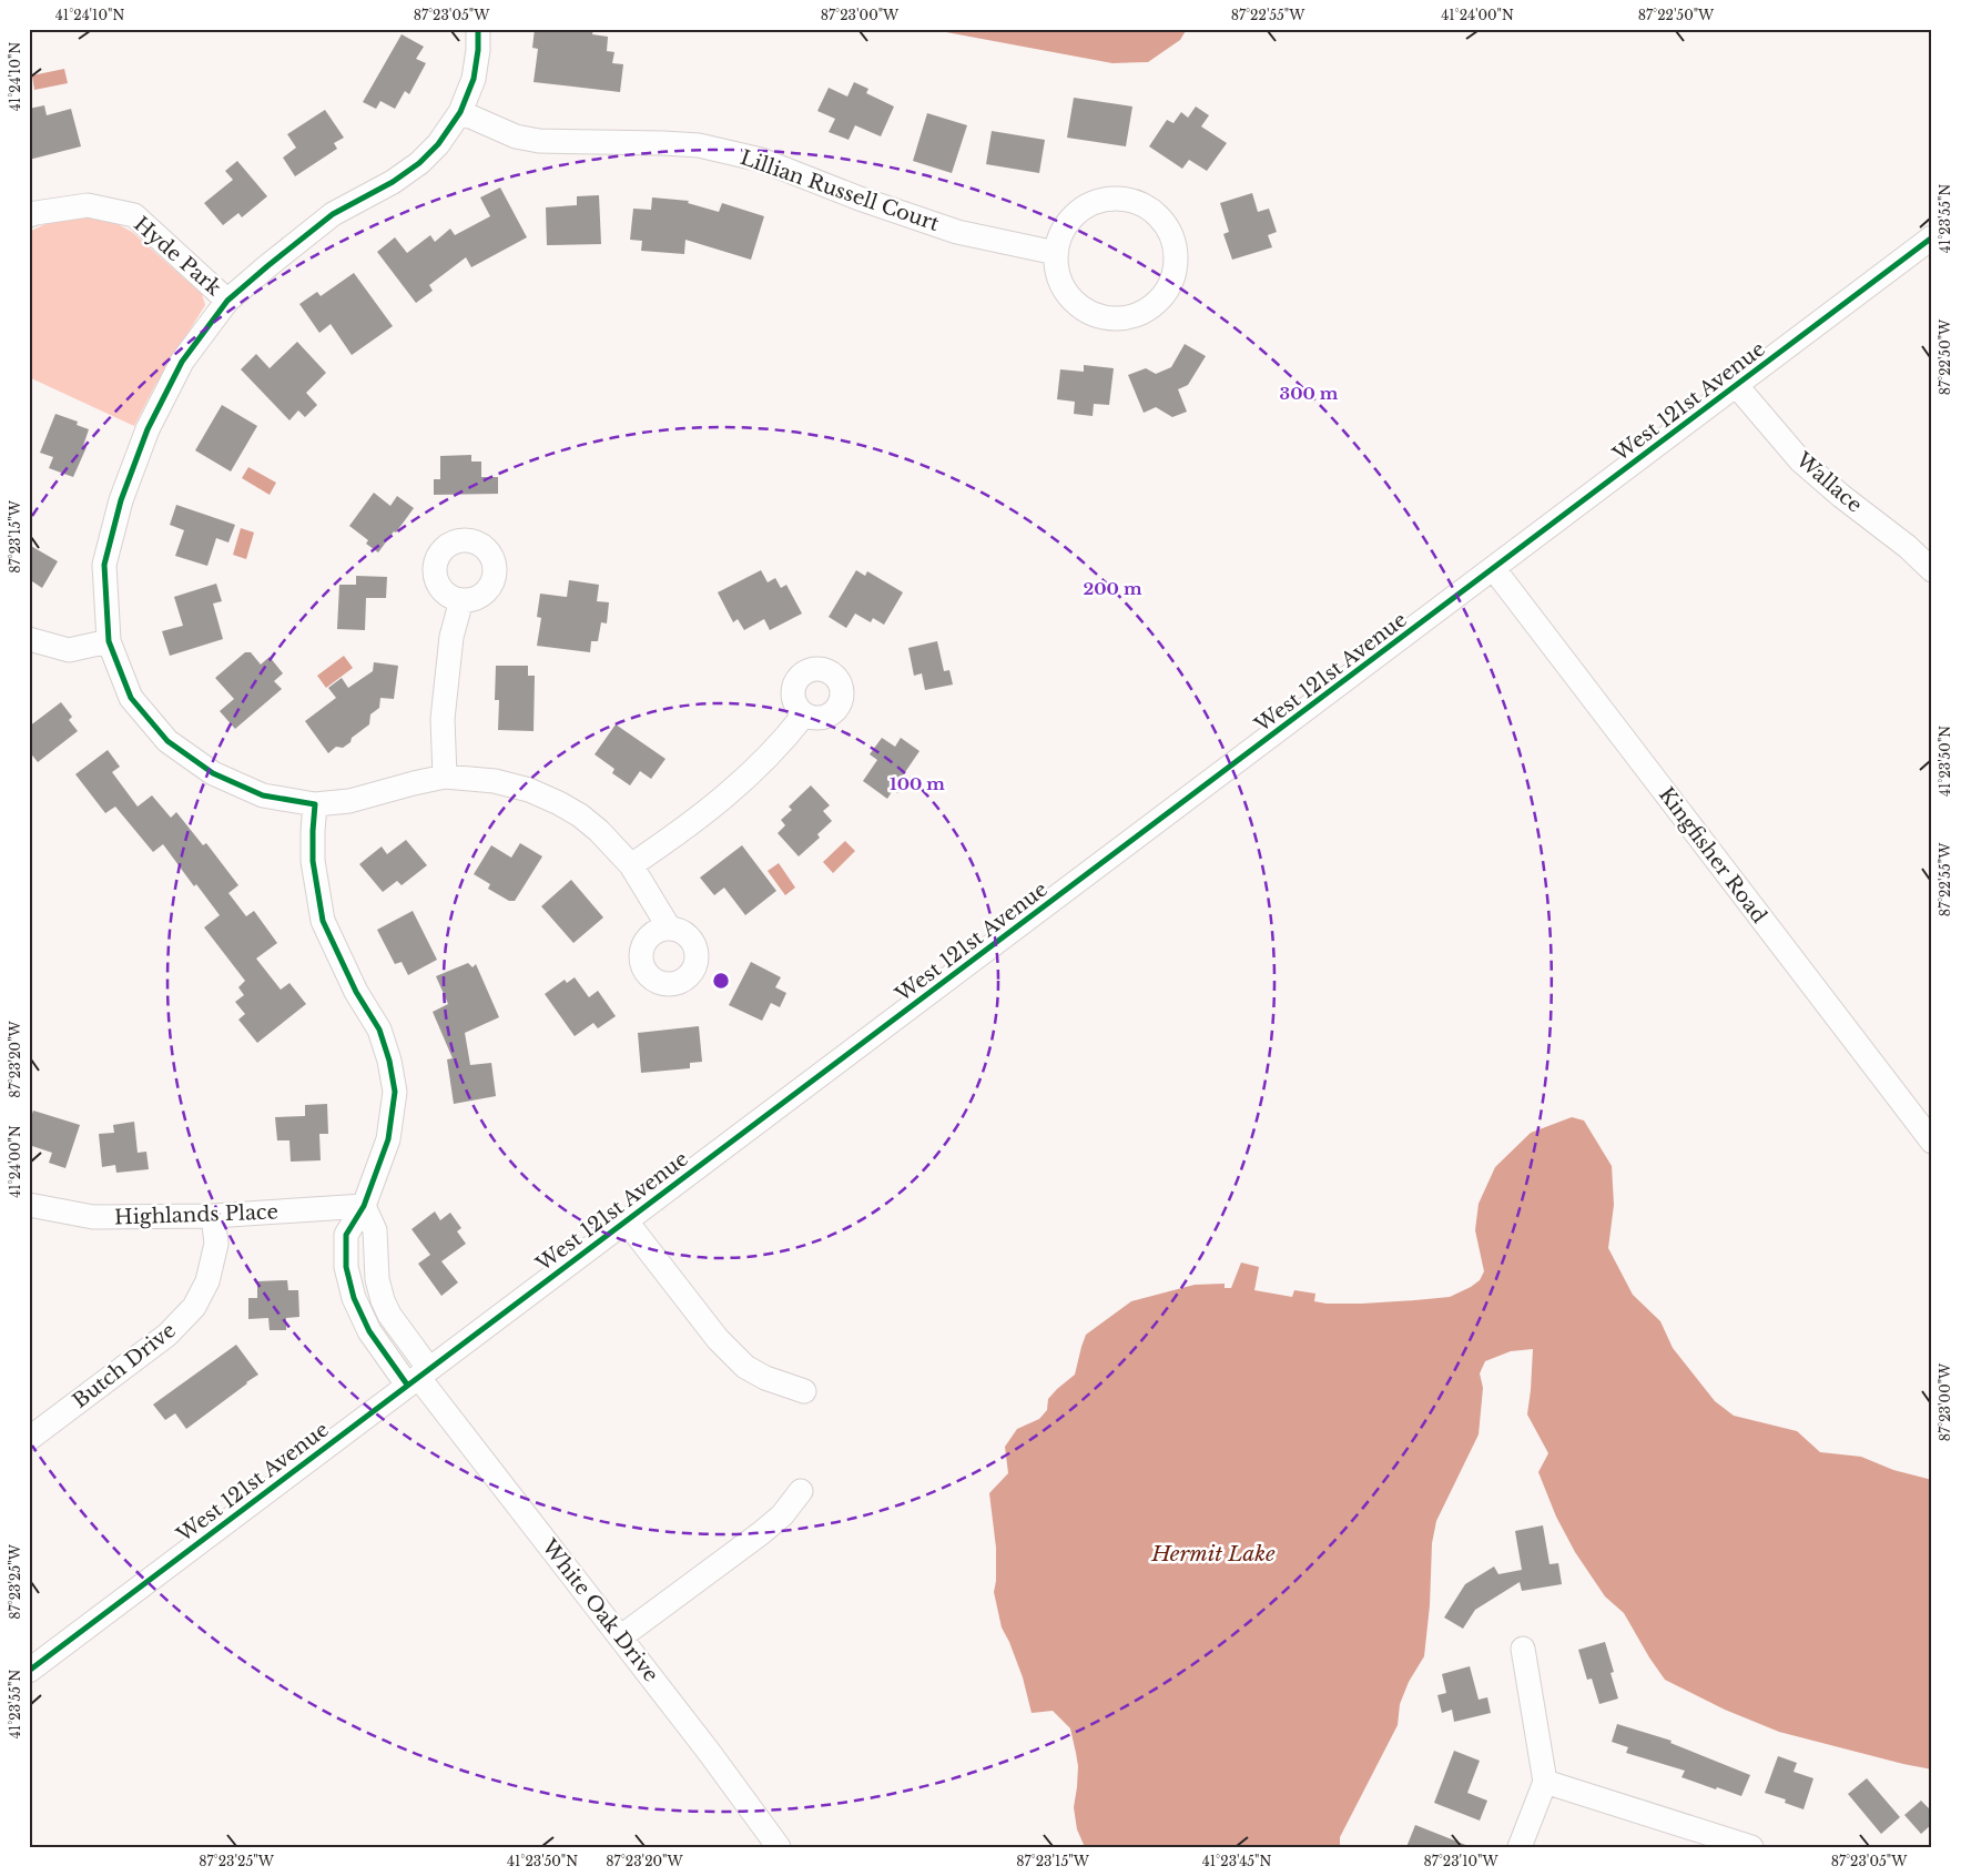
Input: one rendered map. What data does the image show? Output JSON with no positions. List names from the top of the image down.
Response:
{
  "streets": {
    "street": [
      "Lillian Russell Court",
      "Hyde Park",
      "West 121st Avenue",
      "Wallace",
      "Kingfisher Road",
      "Highlands Place",
      "Butch Drive",
      "White Oak Drive"
    ]
  },
  "crossings": [
    ["West 121st Avenue", "Wallace"],
    ["West 121st Avenue", "Kingfisher Road"],
    ["West 121st Avenue", "White Oak Drive"],
    ["Highlands Place", "Butch Drive"],
    ["Highlands Place", "White Oak Drive"]
  ],
  "water": ["Hermit Lake"],
  "coordinates": [
    "41°24'10\"N",
    "87°23'05\"W",
    "87°23'00\"W",
    "87°22'55\"W",
    "41°24'00\"N",
    "87°22'50\"W",
    "41°23'55\"N",
    "87°23'15\"W",
    "41°23'50\"N",
    "87°23'20\"W",
    "87°23'25\"W",
    "41°23'45\"N",
    "87°23'10\"W"
  ],
  "rings": ["300 m", "200 m", "100 m"]
}
